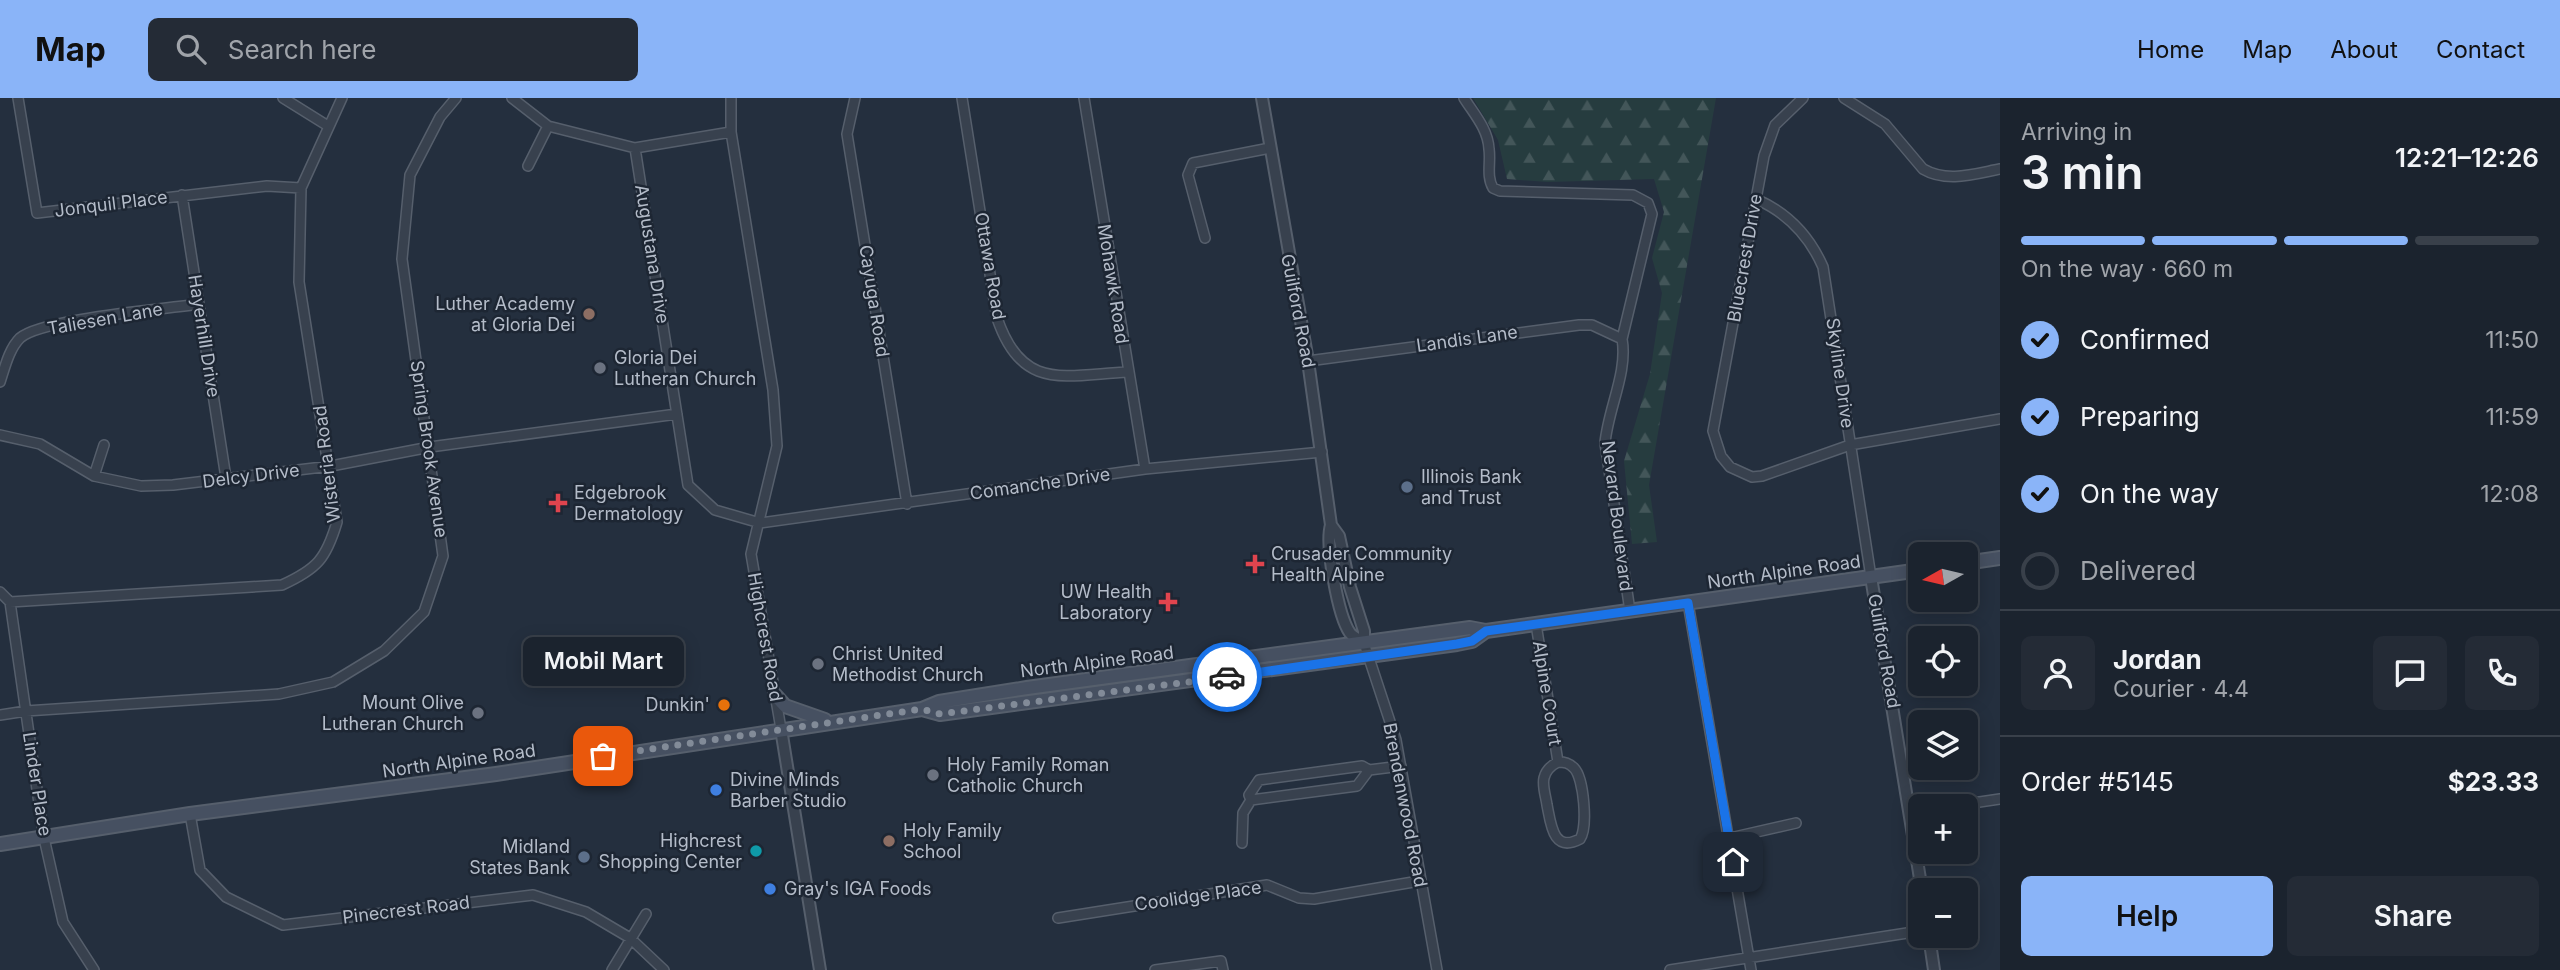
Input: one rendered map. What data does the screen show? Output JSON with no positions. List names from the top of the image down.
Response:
{
  "streets": {
    "main road": ["North Alpine Road"],
    "street": [
      "Jonquil Place",
      "Augustana Drive",
      "Bluecrest Drive",
      "Ottawa Road",
      "Mohawk Road",
      "Cayuga Road",
      "Guilford Road",
      "Taliesen Lane",
      "Hayerhill Drive",
      "Landis Lane",
      "Skyline Drive",
      "Spring Brook Avenue",
      "Wisteria Road",
      "Delcy Drive",
      "Comanche Drive",
      "Nevard Boulevard",
      "Highcrest Road",
      "Alpine Court",
      "Linder Place",
      "Brendenwood Road",
      "Coolidge Place",
      "Pinecrest Road"
    ]
  },
  "crossings": [
    ["Jonquil Place", "Hayerhill Drive"],
    ["Jonquil Place", "Wisteria Road"],
    ["Augustana Drive", "Delcy Drive"],
    ["Augustana Drive", "Comanche Drive"],
    ["Augustana Drive", "Highcrest Road"],
    ["Bluecrest Drive", "Skyline Drive"],
    ["Ottawa Road", "Mohawk Road"],
    ["Mohawk Road", "Comanche Drive"],
    ["Cayuga Road", "Comanche Drive"],
    ["Guilford Road", "Landis Lane"],
    ["Guilford Road", "Skyline Drive"],
    ["Guilford Road", "Comanche Drive"],
    ["Guilford Road", "North Alpine Road"],
    ["Guilford Road", "Brendenwood Road"],
    ["Taliesen Lane", "Hayerhill Drive"],
    ["Hayerhill Drive", "Delcy Drive"],
    ["Landis Lane", "Nevard Boulevard"],
    ["Skyline Drive", "North Alpine Road"],
    ["Spring Brook Avenue", "Delcy Drive"],
    ["Spring Brook Avenue", "Linder Place"],
    ["Wisteria Road", "Delcy Drive"],
    ["Wisteria Road", "Linder Place"],
    ["Comanche Drive", "Highcrest Road"],
    ["Nevard Boulevard", "North Alpine Road"],
    ["North Alpine Road", "Highcrest Road"],
    ["North Alpine Road", "Alpine Court"],
    ["North Alpine Road", "Linder Place"],
    ["North Alpine Road", "Brendenwood Road"],
    ["North Alpine Road", "Pinecrest Road"],
    ["Brendenwood Road", "Coolidge Place"]
  ],
  "places": {
    "other": [
      "Luther Academy at Gloria Dei",
      "Gloria Dei Lutheran Church",
      "Illinois Bank and Trust",
      "Christ United Methodist Church",
      "Dunkin'",
      "Mount Olive Lutheran Church",
      "Mobil Mart",
      "Holy Family Roman Catholic Church",
      "Divine Minds Barber Studio",
      "Holy Family School",
      "Highcrest Shopping Center",
      "Midland States Bank",
      "Gray's IGA Foods"
    ],
    "health": ["Edgebrook Dermatology", "Crusader Community Health Alpine", "UW Health Laboratory"]
  },
  "north": "left",
  "page": {
    "header": "Map",
    "search": "Search here",
    "nav": [
      "Home",
      "Map",
      "About",
      "Contact"
    ],
    "heading": ["3 min", "Arriving in", "12:21–12:26"],
    "panel": [
      "Jordan",
      "Courier · 4.4",
      "Order #5145",
      "$23.33"
    ],
    "bar": "On the way · 660 m",
    "list": [
      ["Confirmed", "11:50"],
      ["Preparing", "11:59"],
      ["On the way", "12:08"],
      "Delivered"
    ],
    "map_buttons": ["+", "−"],
    "bubble": "Mobil Mart",
    "buttons": ["Help", "Share"]
  }
}
